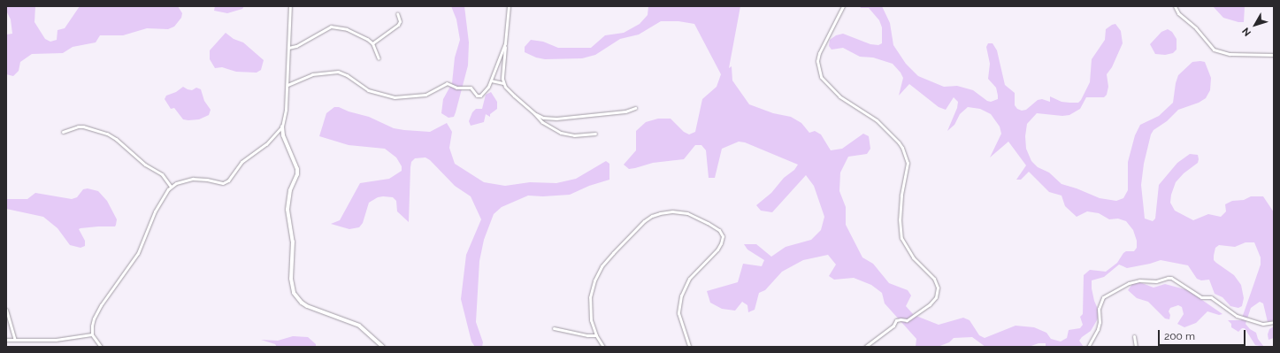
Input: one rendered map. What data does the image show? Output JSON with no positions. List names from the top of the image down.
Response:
{
  "scale_bar": "200 m",
  "north": "bottom left"
}
